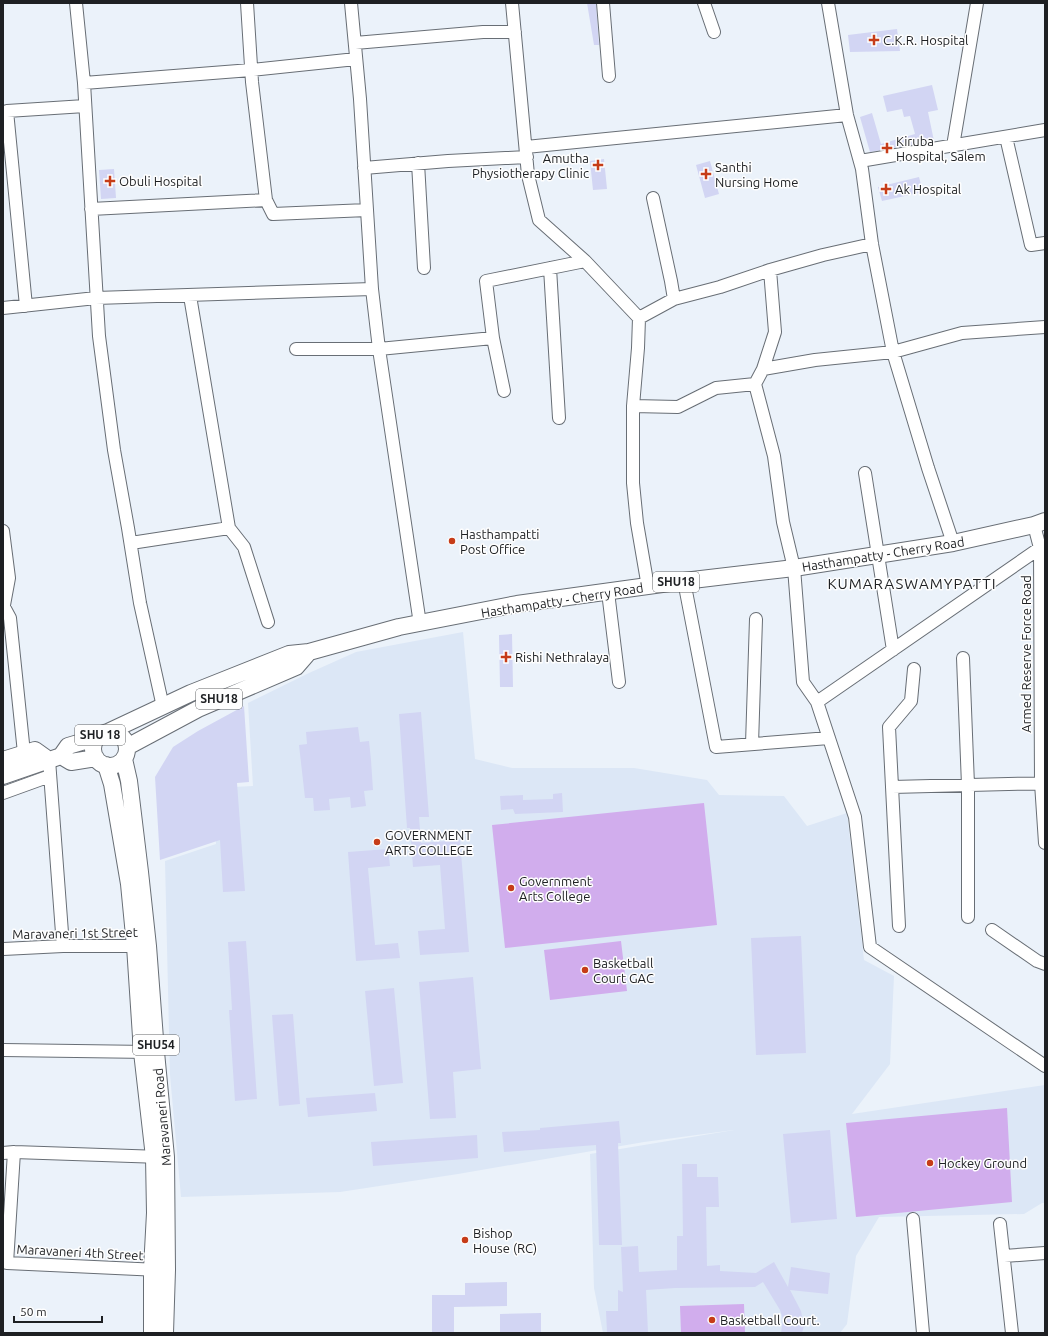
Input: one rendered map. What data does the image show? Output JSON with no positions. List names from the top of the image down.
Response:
{
  "streets": {
    "main road": [
      "Hasthampatty - Cherry Road",
      "SHU18",
      "SHU 18",
      "SHU54",
      "Maravaneri Road"
    ],
    "street": ["Armed Reserve Force Road", "Maravaneri 1st Street", "Maravaneri 4th Street"]
  },
  "crossings": [
    ["Hasthampatty - Cherry Road", "SHU18"],
    ["Hasthampatty - Cherry Road", "Armed Reserve Force Road"],
    ["Hasthampatty - Cherry Road", "SHU 18"],
    ["Hasthampatty - Cherry Road", "Maravaneri Road"],
    ["SHU18", "SHU 18"],
    ["SHU18", "Maravaneri Road"],
    ["SHU 18", "Maravaneri Road"],
    ["Maravaneri 1st Street", "Maravaneri Road"],
    ["Maravaneri Road", "Maravaneri 4th Street"]
  ],
  "districts": ["KUMARASWAMYPATTI"],
  "places": {
    "health": [
      "C.K.R. Hospital",
      "Kiruba Hospital, Salem",
      "Amutha Physiotherapy Clinic",
      "Santhi Nursing Home",
      "Obuli Hospital",
      "Ak Hospital",
      "Rishi Nethralaya"
    ],
    "other": [
      "Hasthampatti Post Office",
      "GOVERNMENT ARTS COLLEGE",
      "Government Arts College",
      "Basketball Court GAC",
      "Hockey Ground",
      "Bishop House (RC)",
      "Basketball Court."
    ]
  },
  "scale_bar": "50 m"
}
